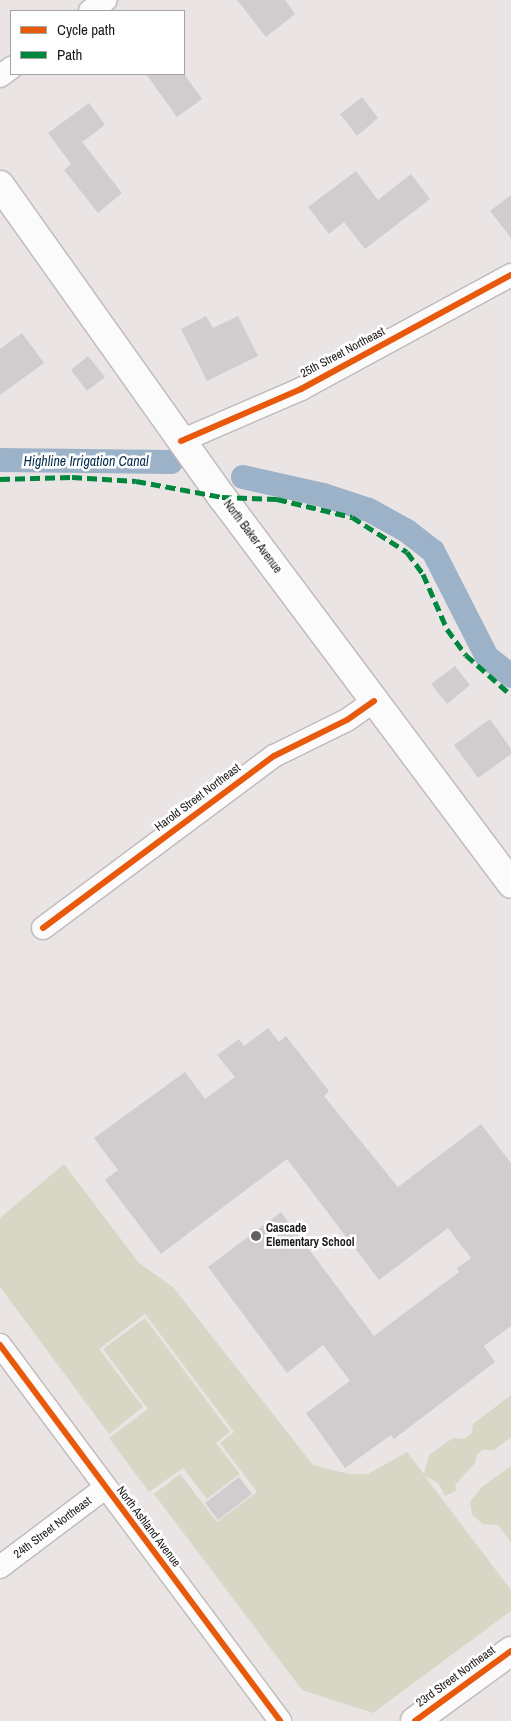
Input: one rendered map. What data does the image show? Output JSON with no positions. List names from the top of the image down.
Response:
{
  "streets": {
    "main road": ["North Baker Avenue", "23rd Street Northeast"],
    "street": [
      "25th Street Northeast",
      "Harold Street Northeast",
      "North Ashland Avenue",
      "24th Street Northeast"
    ]
  },
  "crossings": [
    ["25th Street Northeast", "North Baker Avenue"],
    ["North Baker Avenue", "Harold Street Northeast"],
    ["North Ashland Avenue", "24th Street Northeast"]
  ],
  "water": ["Highline Irrigation Canal"],
  "places": ["Cascade Elementary School"],
  "legend": ["Cycle path", "Path"]
}
